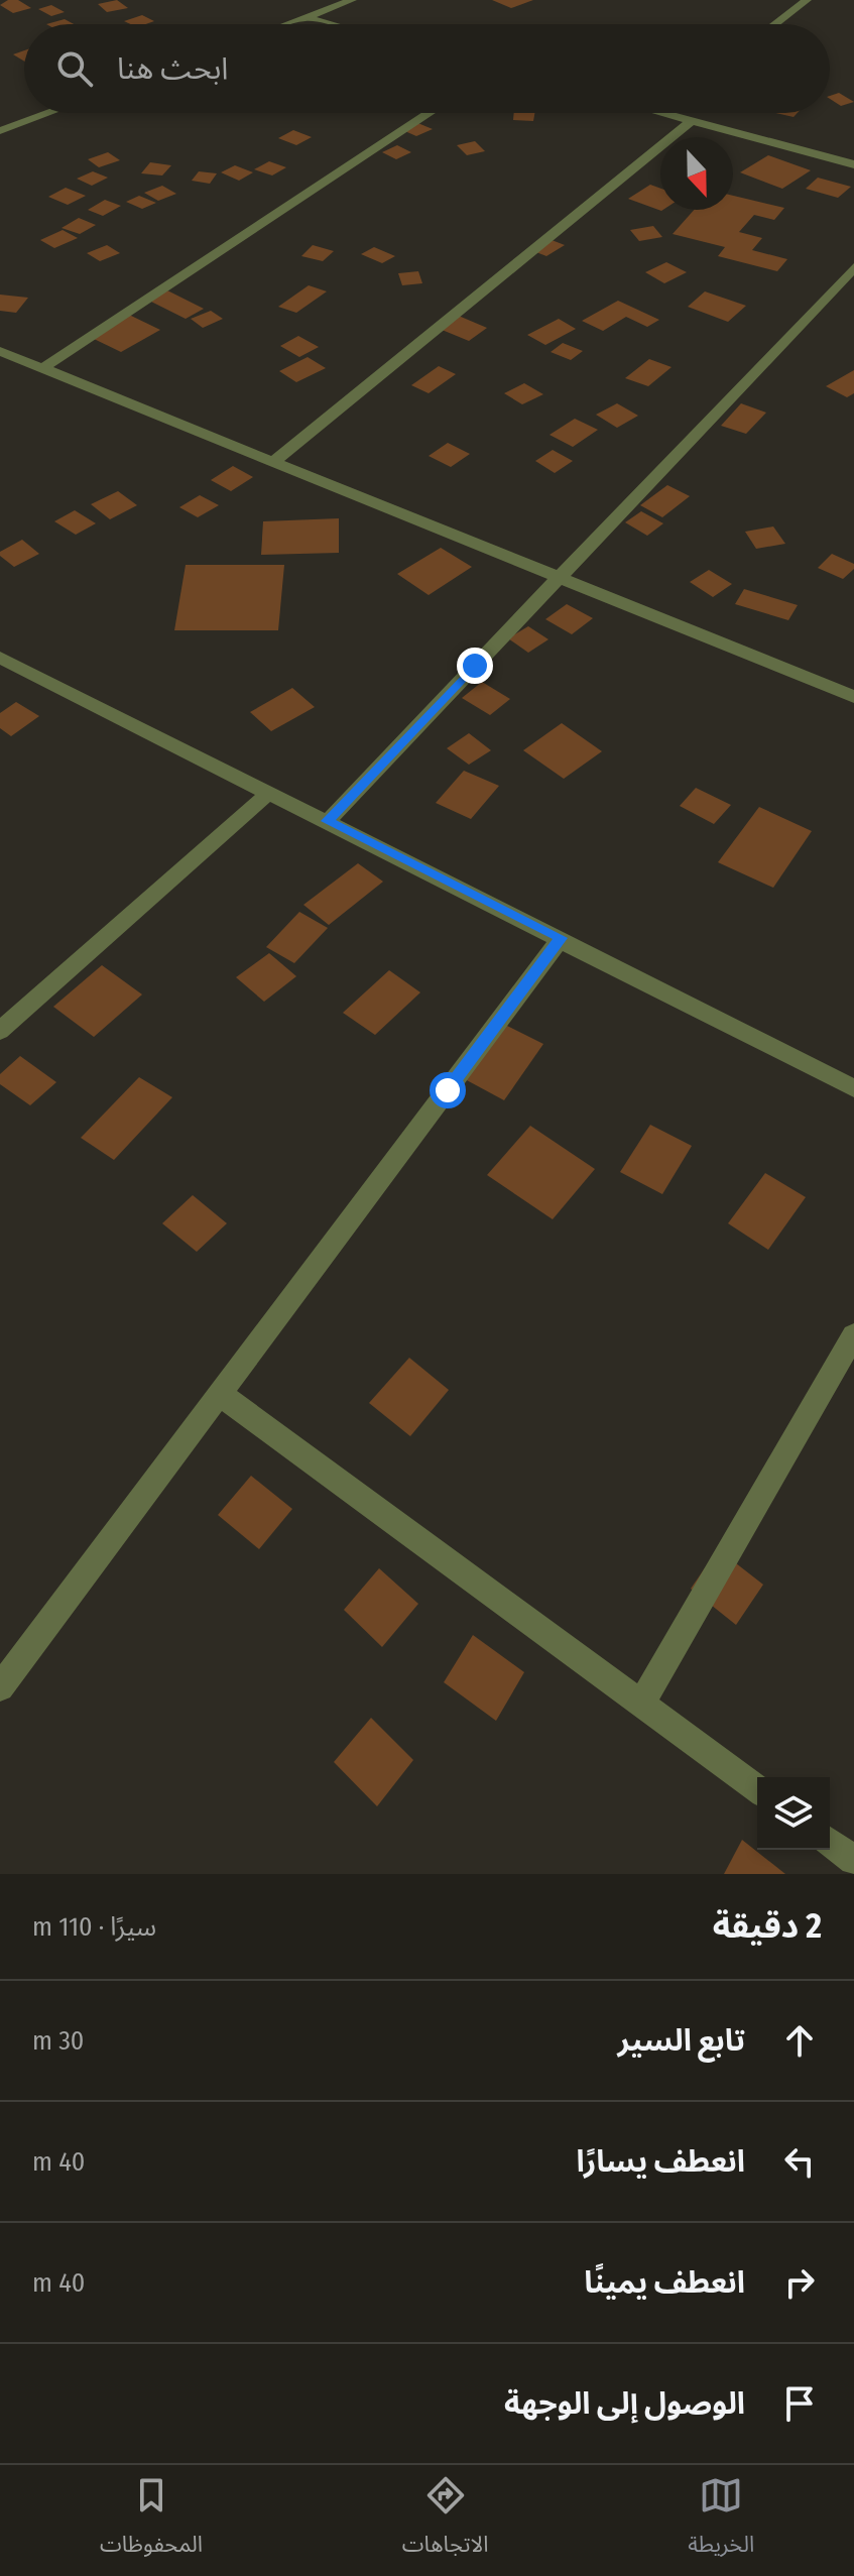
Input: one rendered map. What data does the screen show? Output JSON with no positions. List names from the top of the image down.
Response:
{
  "north": "bottom",
  "page": {
    "search": "ابحث هنا",
    "heading": ["2 دقيقة", "سيرًا · 110 m"],
    "list": [
      ["تابع السير", "30 m"],
      ["انعطف يسارًا", "40 m"],
      ["انعطف يمينًا", "40 m"],
      "الوصول إلى الوجهة"
    ],
    "nav": ["الخريطة", "الاتجاهات", "المحفوظات"]
  }
}
